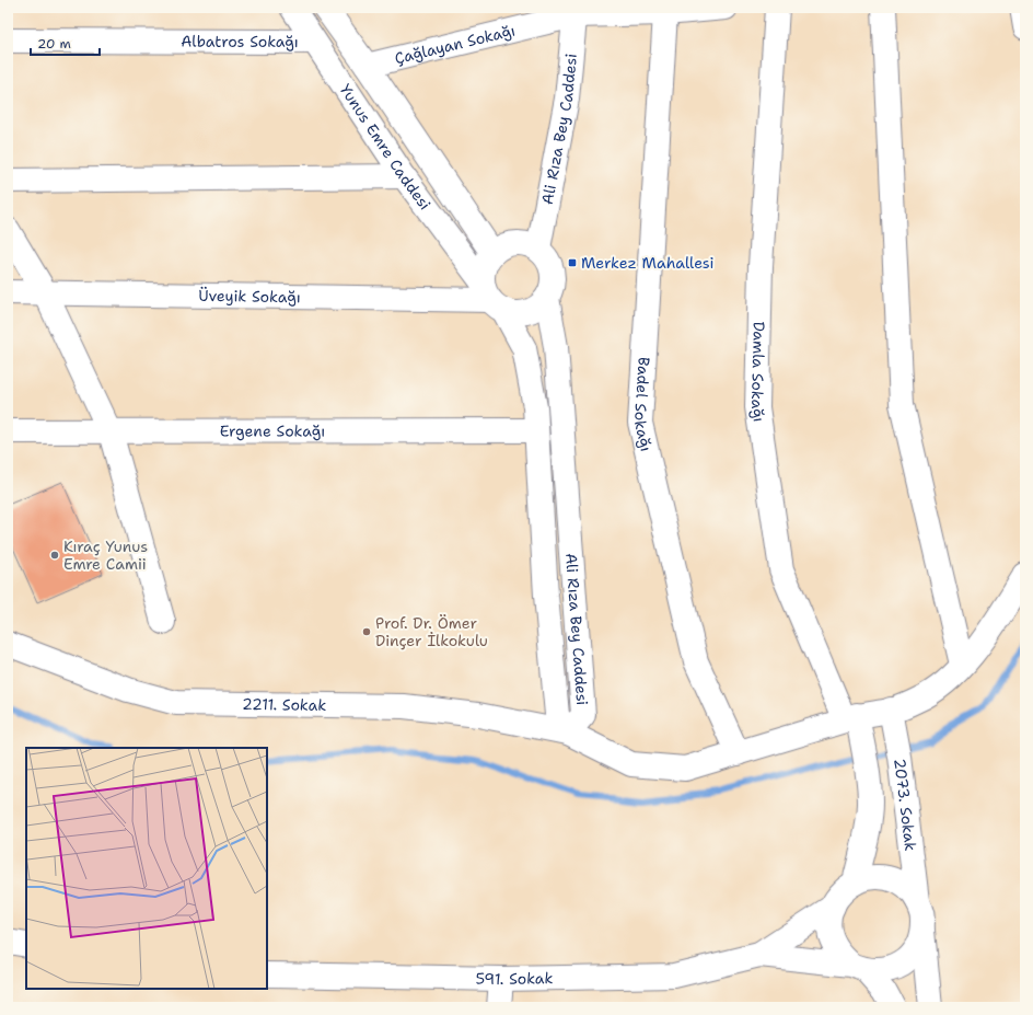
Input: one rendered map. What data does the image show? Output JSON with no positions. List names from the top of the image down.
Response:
{
  "streets": {
    "street": [
      "Albatros Sokağı",
      "Çağlayan Sokağı",
      "Ali Rıza Bey Caddesi",
      "Yunus Emre Caddesi",
      "Üveyik Sokağı",
      "Damla Sokağı",
      "Badel Sokağı",
      "Ergene Sokağı",
      "2211. Sokak",
      "2073. Sokak",
      "591. Sokak"
    ]
  },
  "crossings": [
    ["Albatros Sokağı", "Yunus Emre Caddesi"],
    ["Çağlayan Sokağı", "Ali Rıza Bey Caddesi"],
    ["Çağlayan Sokağı", "Yunus Emre Caddesi"],
    ["Çağlayan Sokağı", "Badel Sokağı"],
    ["Ali Rıza Bey Caddesi", "Yunus Emre Caddesi"],
    ["Ali Rıza Bey Caddesi", "Üveyik Sokağı"],
    ["Ali Rıza Bey Caddesi", "Ergene Sokağı"],
    ["Ali Rıza Bey Caddesi", "2211. Sokak"],
    ["Yunus Emre Caddesi", "Üveyik Sokağı"],
    ["Damla Sokağı", "2211. Sokak"],
    ["Badel Sokağı", "2211. Sokak"],
    ["2211. Sokak", "2073. Sokak"]
  ],
  "places": {
    "transit": ["Merkez Mahallesi"],
    "other": ["Kıraç Yunus Emre Camii", "Prof. Dr. Ömer Dinçer İlkokulu"]
  },
  "scale_bar": "20 m"
}
